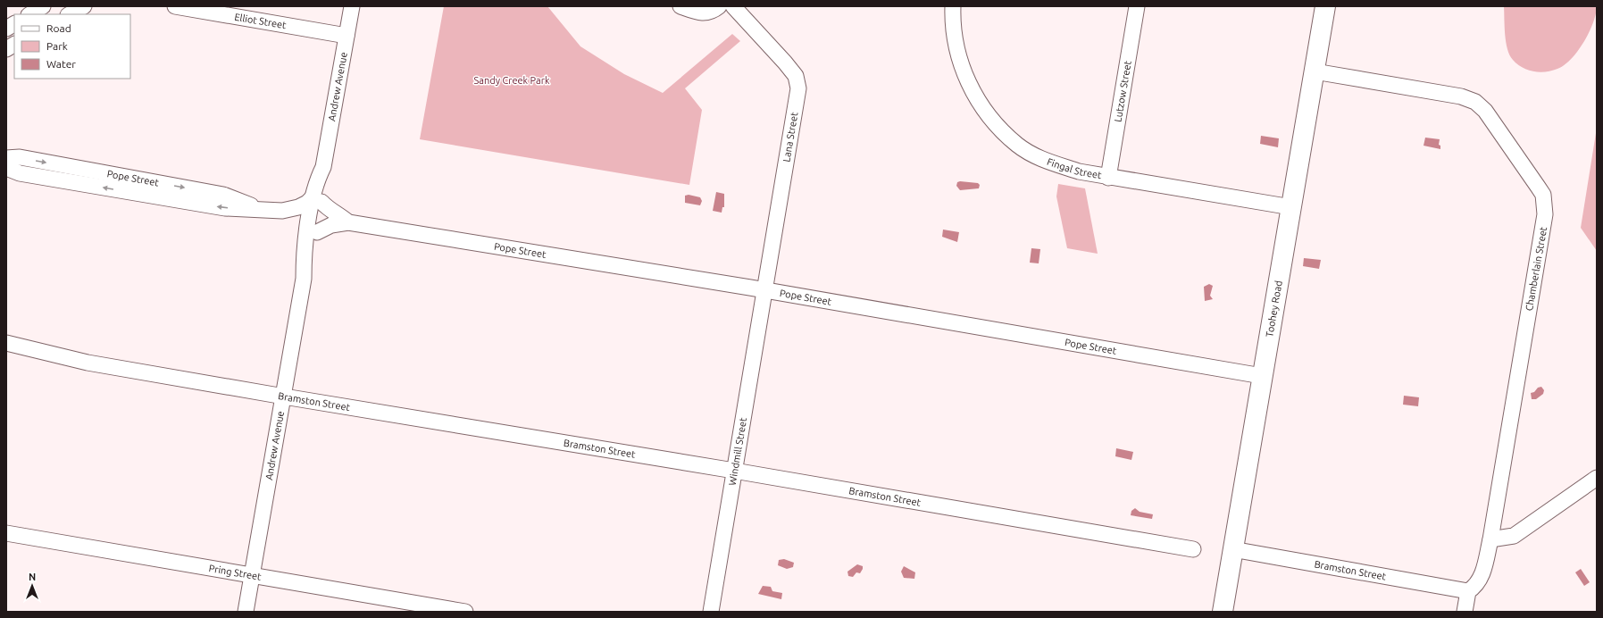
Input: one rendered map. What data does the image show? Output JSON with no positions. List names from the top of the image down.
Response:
{
  "streets": {
    "main road": ["Toohey Road"],
    "street": [
      "Elliot Street",
      "Andrew Avenue",
      "Lutzow Street",
      "Lana Street",
      "Fingal Street",
      "Pope Street",
      "Chamberlain Street",
      "Bramston Street",
      "Windmill Street",
      "Pring Street"
    ]
  },
  "crossings": [
    ["Elliot Street", "Andrew Avenue"],
    ["Andrew Avenue", "Pope Street"],
    ["Andrew Avenue", "Bramston Street"],
    ["Andrew Avenue", "Pring Street"],
    ["Lutzow Street", "Fingal Street"],
    ["Lana Street", "Pope Street"],
    ["Lana Street", "Windmill Street"],
    ["Fingal Street", "Toohey Road"],
    ["Pope Street", "Toohey Road"],
    ["Pope Street", "Windmill Street"],
    ["Chamberlain Street", "Toohey Road"],
    ["Chamberlain Street", "Bramston Street"],
    ["Toohey Road", "Bramston Street"],
    ["Bramston Street", "Windmill Street"]
  ],
  "parks": ["Sandy Creek Park"],
  "legend": ["Road", "Park", "Water"],
  "north": "top"
}
